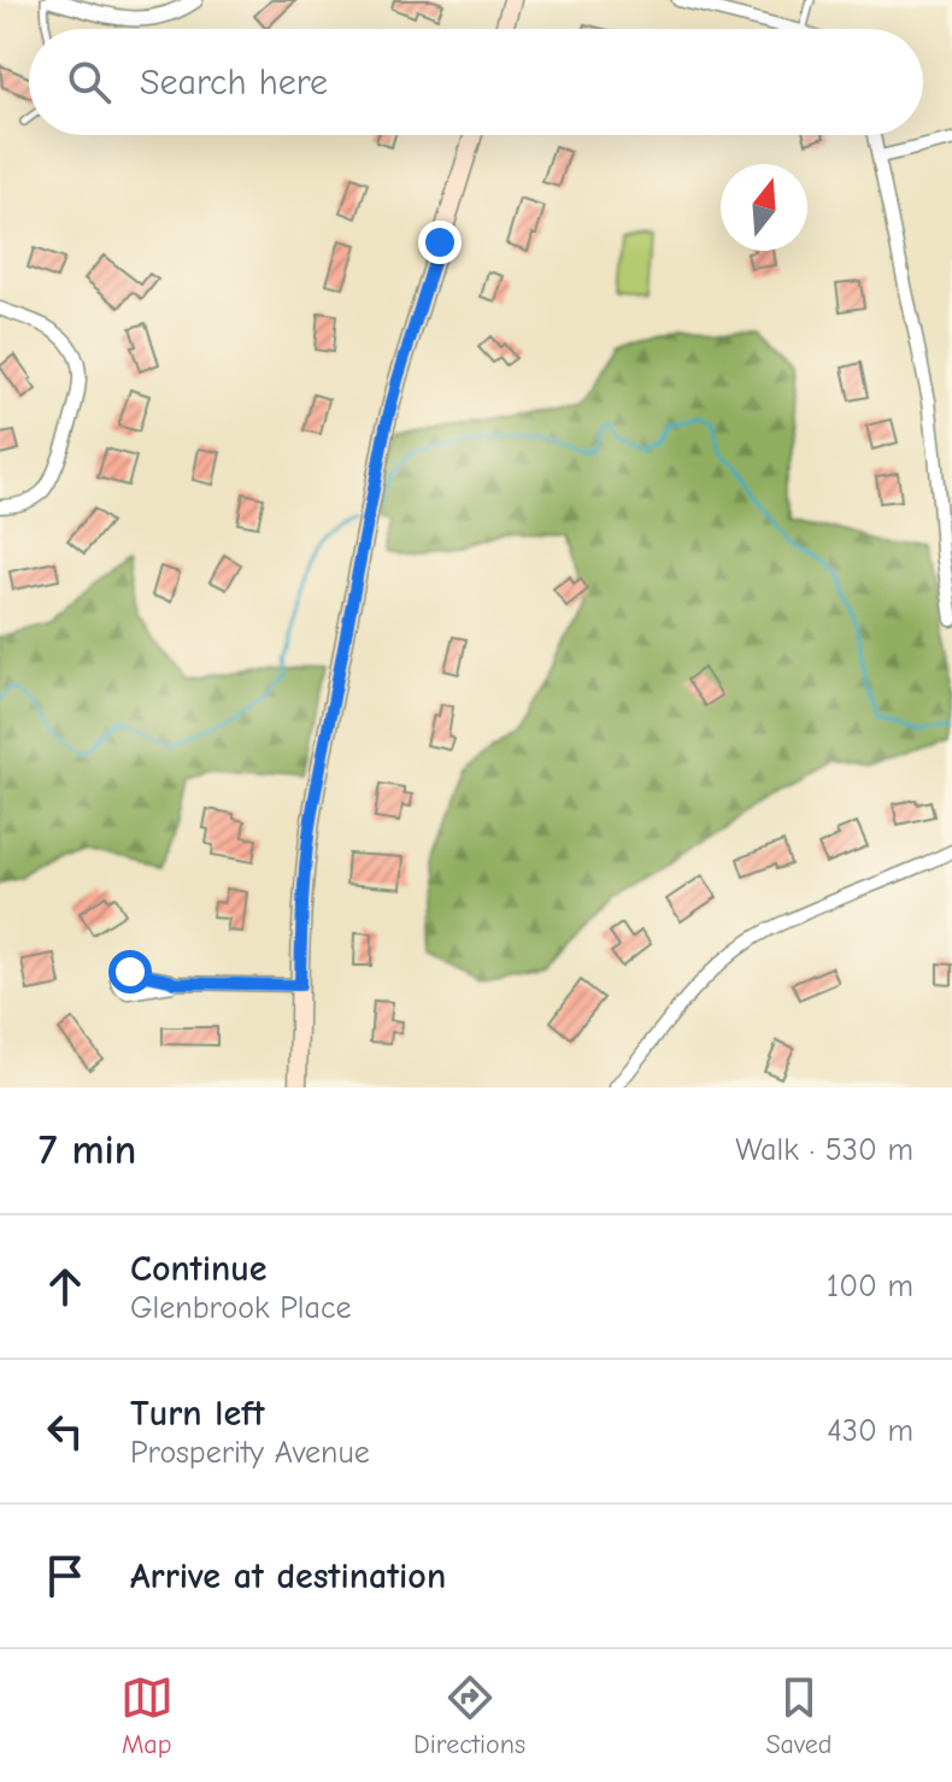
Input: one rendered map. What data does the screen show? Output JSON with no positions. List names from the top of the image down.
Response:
{
  "north": "top",
  "page": {
    "search": "Search here",
    "heading": ["7 min", "Walk · 530 m"],
    "list": [
      ["Continue", "Glenbrook Place", "100 m"],
      ["Turn left", "Prosperity Avenue", "430 m"],
      "Arrive at destination"
    ],
    "nav": ["Map", "Directions", "Saved"]
  }
}
